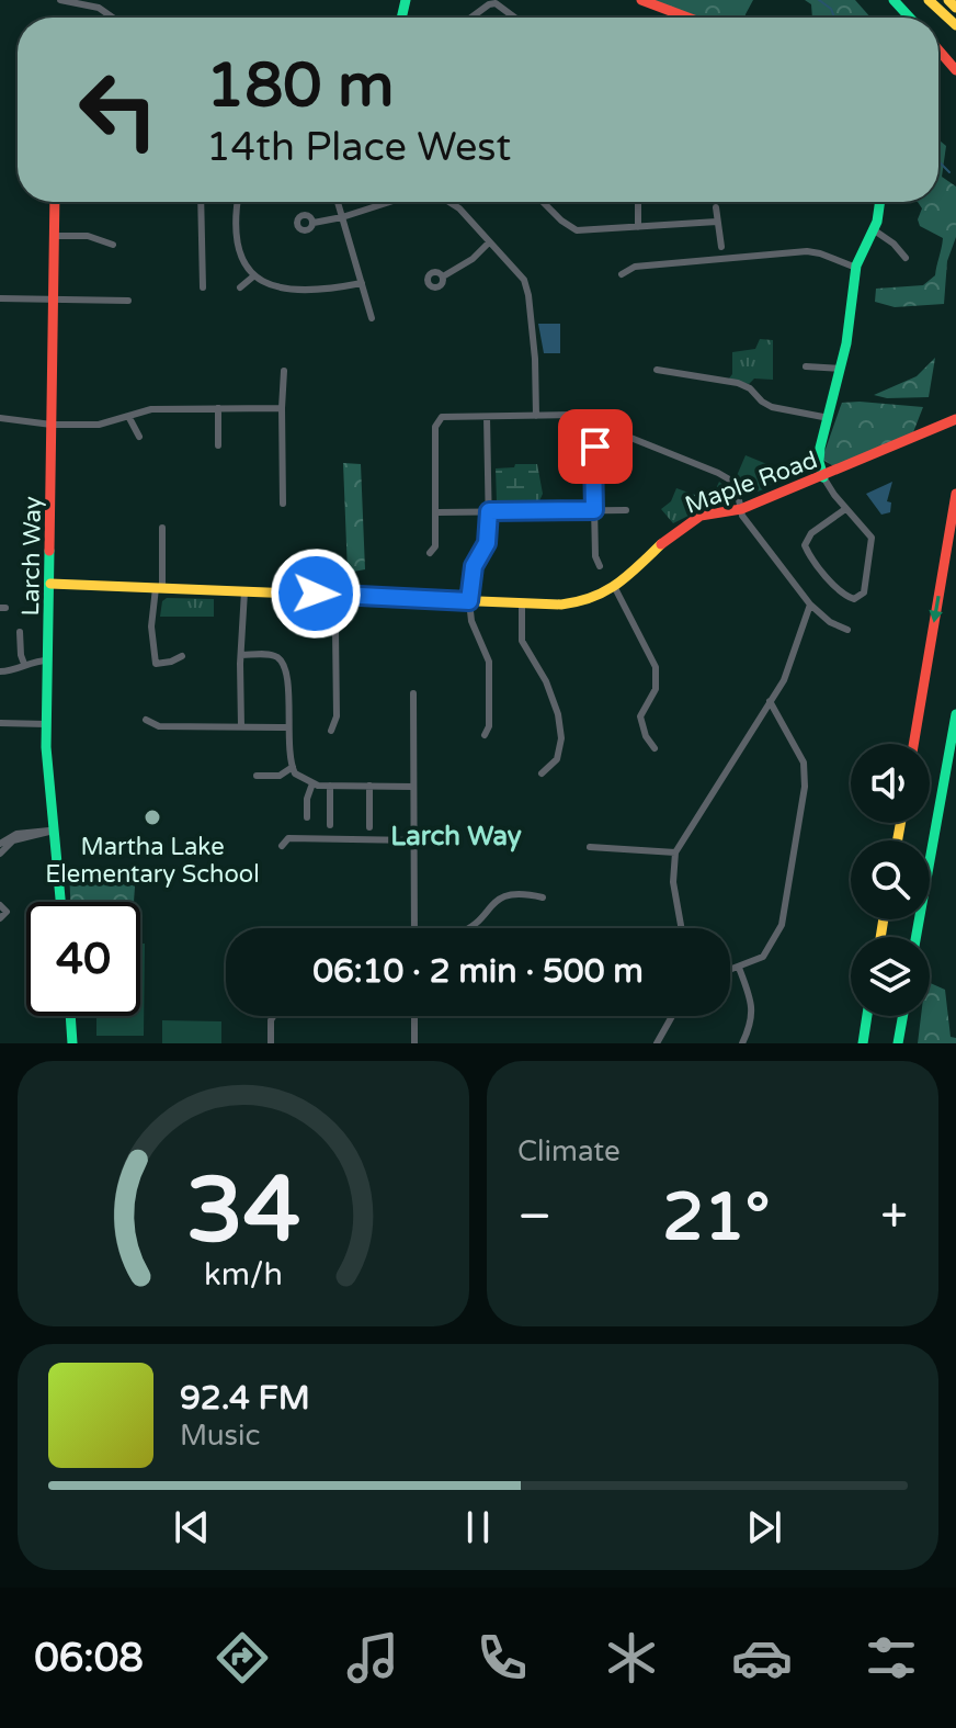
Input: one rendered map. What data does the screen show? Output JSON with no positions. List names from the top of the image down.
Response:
{
  "streets": {
    "main road": ["Maple Road", "Larch Way"]
  },
  "crossings": [
    ["Maple Road", "Larch Way"]
  ],
  "districts": ["Larch Way"],
  "places": ["Martha Lake Elementary School"],
  "page": {
    "turn": ["180 m", "14th Place West"],
    "limit": "40",
    "trip": "06:10 · 2 min · 500 m",
    "tile": "Climate",
    "heat": ["−", "21°", "+"],
    "song": ["92.4 FM", "Music"],
    "tabs": "06:08",
    "gauge": ["34", "km/h"]
  }
}
